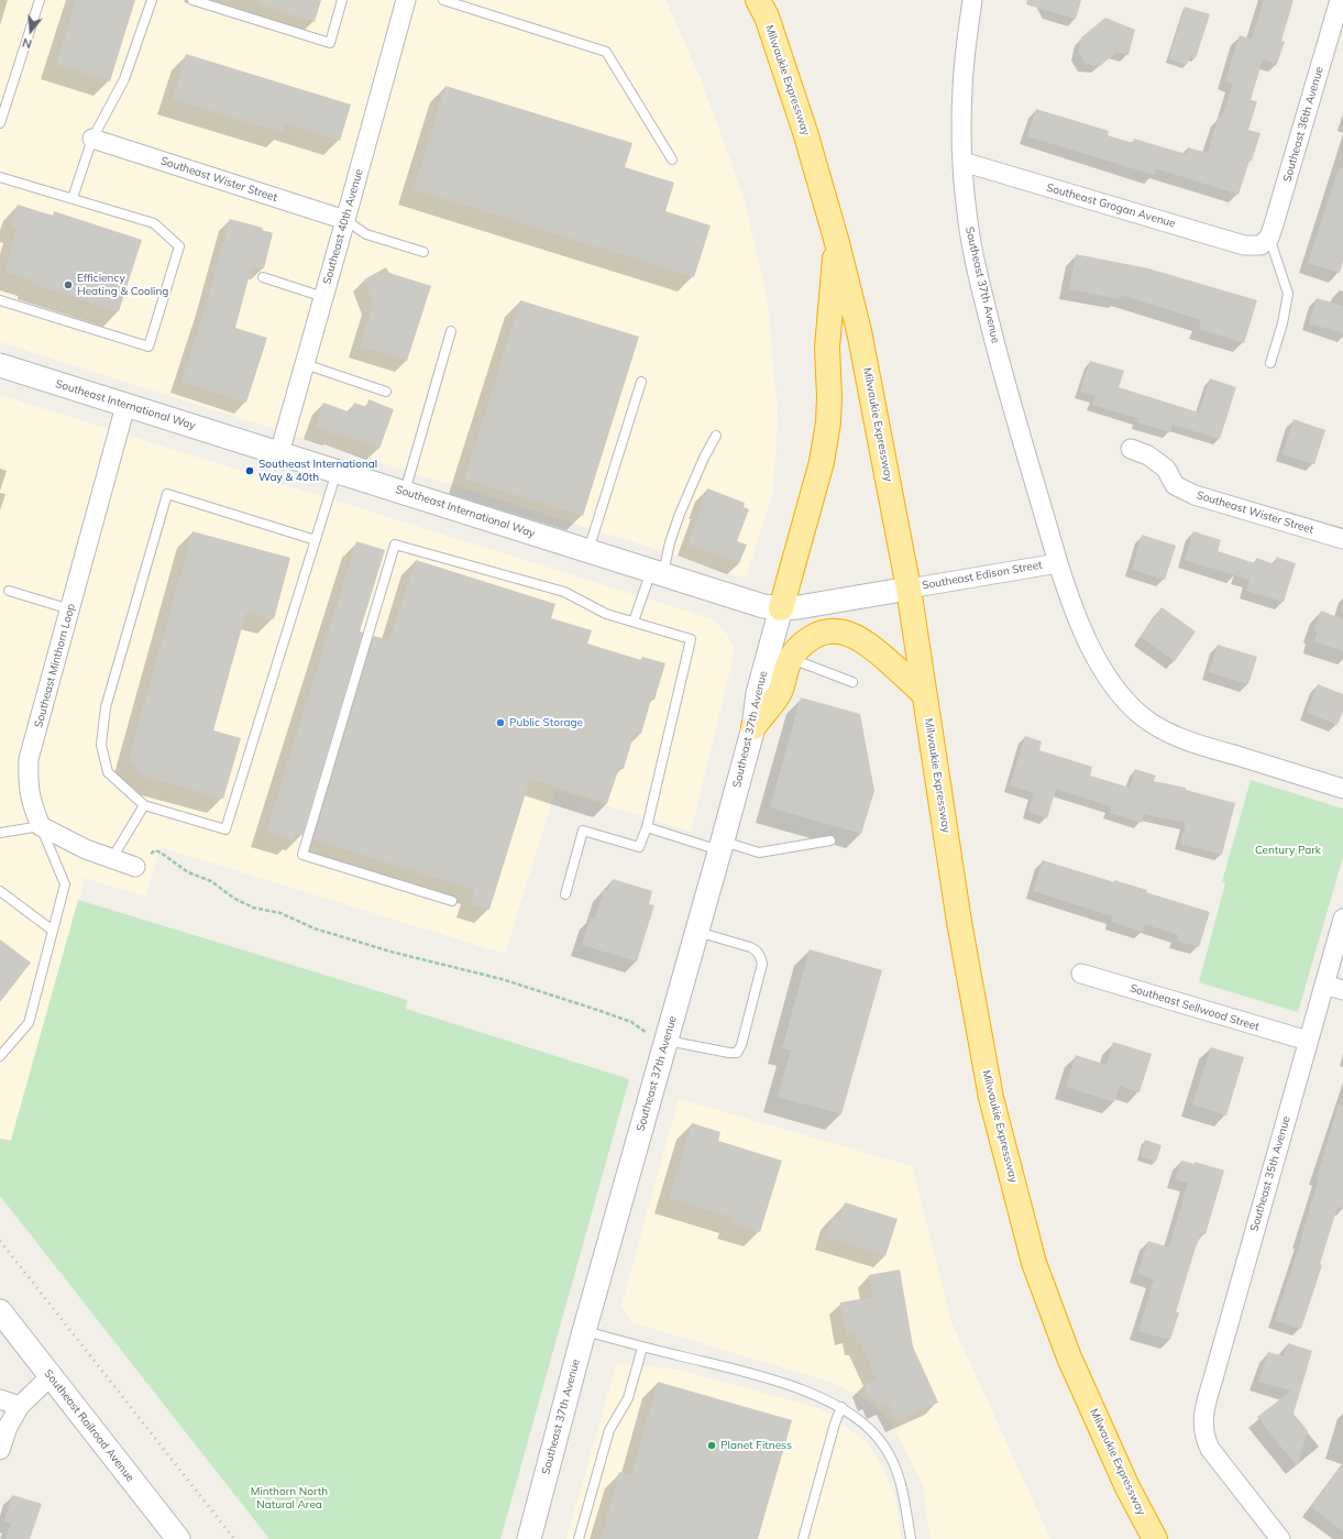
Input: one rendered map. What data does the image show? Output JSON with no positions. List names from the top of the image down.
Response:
{
  "streets": {
    "highway": ["Milwaukie Expressway"],
    "street": [
      "Southeast 36th Avenue",
      "Southeast Wister Street",
      "Southeast Grogan Avenue",
      "Southeast 40th Avenue",
      "Southeast 37th Avenue",
      "Southeast International Way",
      "Southeast Edison Street",
      "Southeast Minthorn Loop",
      "Southeast Sellwood Street",
      "Southeast 35th Avenue",
      "Southeast Railroad Avenue"
    ]
  },
  "crossings": [
    ["Milwaukie Expressway", "Southeast Edison Street"],
    ["Southeast 36th Avenue", "Southeast Grogan Avenue"],
    ["Southeast Wister Street", "Southeast 40th Avenue"],
    ["Southeast Grogan Avenue", "Southeast 37th Avenue"],
    ["Southeast 40th Avenue", "Southeast International Way"],
    ["Southeast 37th Avenue", "Southeast International Way"],
    ["Southeast 37th Avenue", "Southeast Edison Street"],
    ["Southeast International Way", "Southeast Edison Street"],
    ["Southeast International Way", "Southeast Minthorn Loop"],
    ["Southeast Sellwood Street", "Southeast 35th Avenue"]
  ],
  "parks": ["Century Park", "Minthorn North Natural Area"],
  "places": [
    "Efficiency Heating & Cooling",
    "Southeast International Way & 40th",
    "Public Storage",
    "Planet Fitness"
  ],
  "north": "bottom"
}
